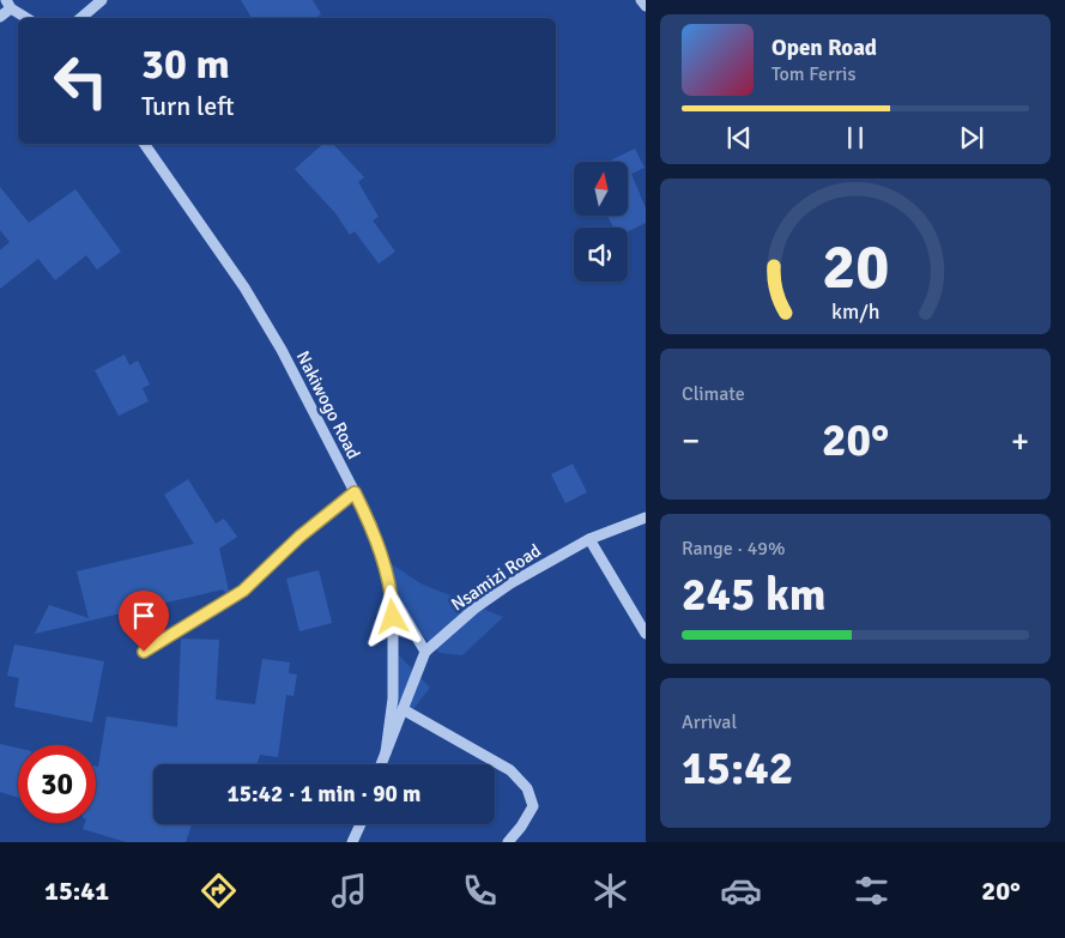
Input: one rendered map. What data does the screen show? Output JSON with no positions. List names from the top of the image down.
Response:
{
  "streets": {
    "street": ["Nakiwogo Road", "Nsamizi Road"]
  },
  "crossings": [
    ["Nakiwogo Road", "Nsamizi Road"]
  ],
  "north": "top",
  "page": {
    "turn": ["30 m", "Turn left"],
    "song": ["Open Road", "Tom Ferris"],
    "tile": [
      "Climate",
      ["Range · 49%", "245 km"],
      ["Arrival", "15:42"]
    ],
    "heat": ["−", "20°", "+"],
    "limit": "30",
    "trip": "15:42 · 1 min · 90 m",
    "tabs": ["15:41", "20°"],
    "gauge": ["20", "km/h"]
  }
}
